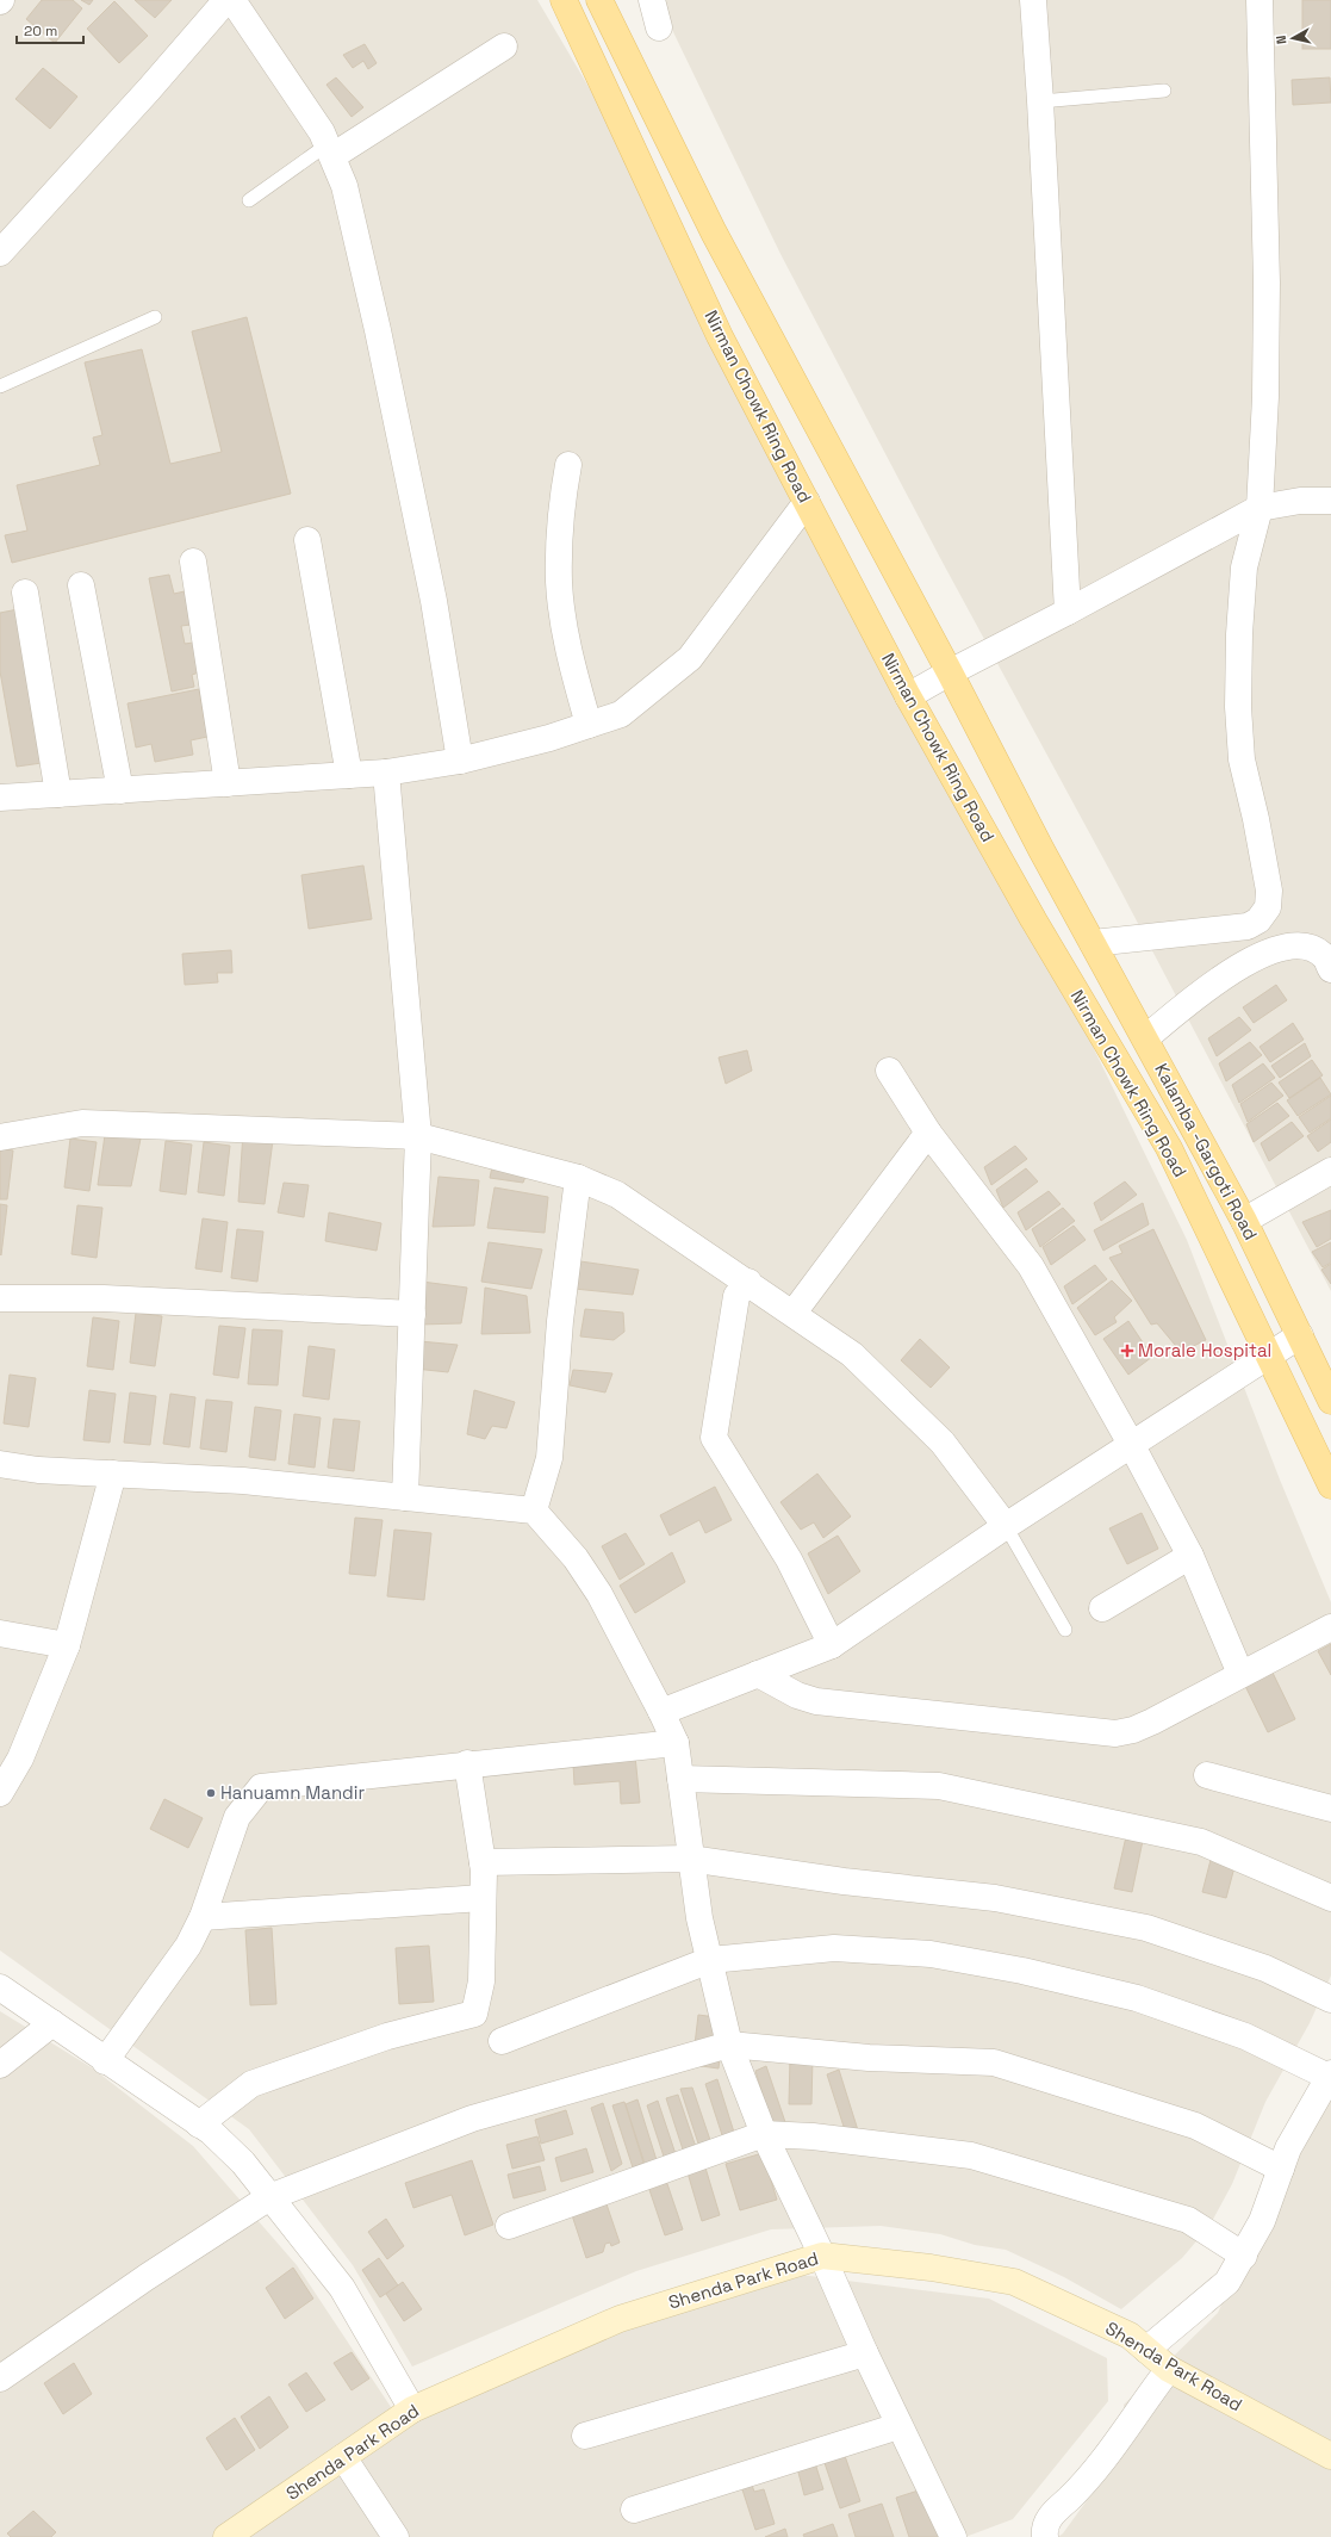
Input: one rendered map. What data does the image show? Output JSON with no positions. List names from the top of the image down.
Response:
{
  "streets": {
    "main road": ["Nirman Chowk Ring Road", "Kalamba -Gargoti Road", "Shenda Park Road"]
  },
  "places": {
    "health": ["Morale Hospital"],
    "other": ["Hanuamn Mandir"]
  },
  "scale_bar": "20 m",
  "north": "left"
}
